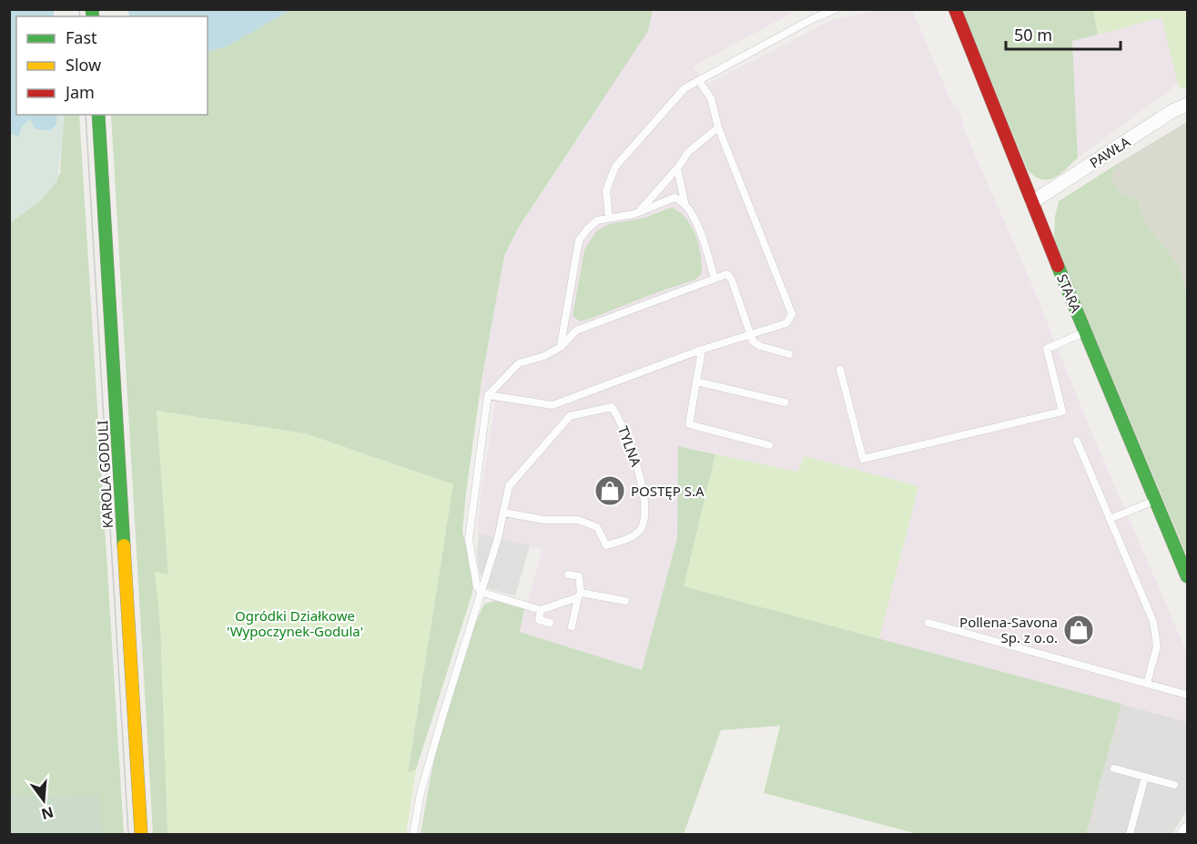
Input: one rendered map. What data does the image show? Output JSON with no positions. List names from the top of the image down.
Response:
{
  "streets": {
    "main road": ["STARA", "KAROLA GODULI"],
    "street": ["PAWŁA"],
    "lane": ["TYLNA"]
  },
  "crossings": [
    ["PAWŁA", "STARA"]
  ],
  "parks": ["Ogródki Działkowe 'Wypoczynek-Godula'"],
  "places": {
    "shop": ["POSTĘP S.A", "Pollena-Savona Sp. z o.o."]
  },
  "legend": ["Fast", "Slow", "Jam"],
  "scale_bar": "50 m",
  "north": "bottom"
}
